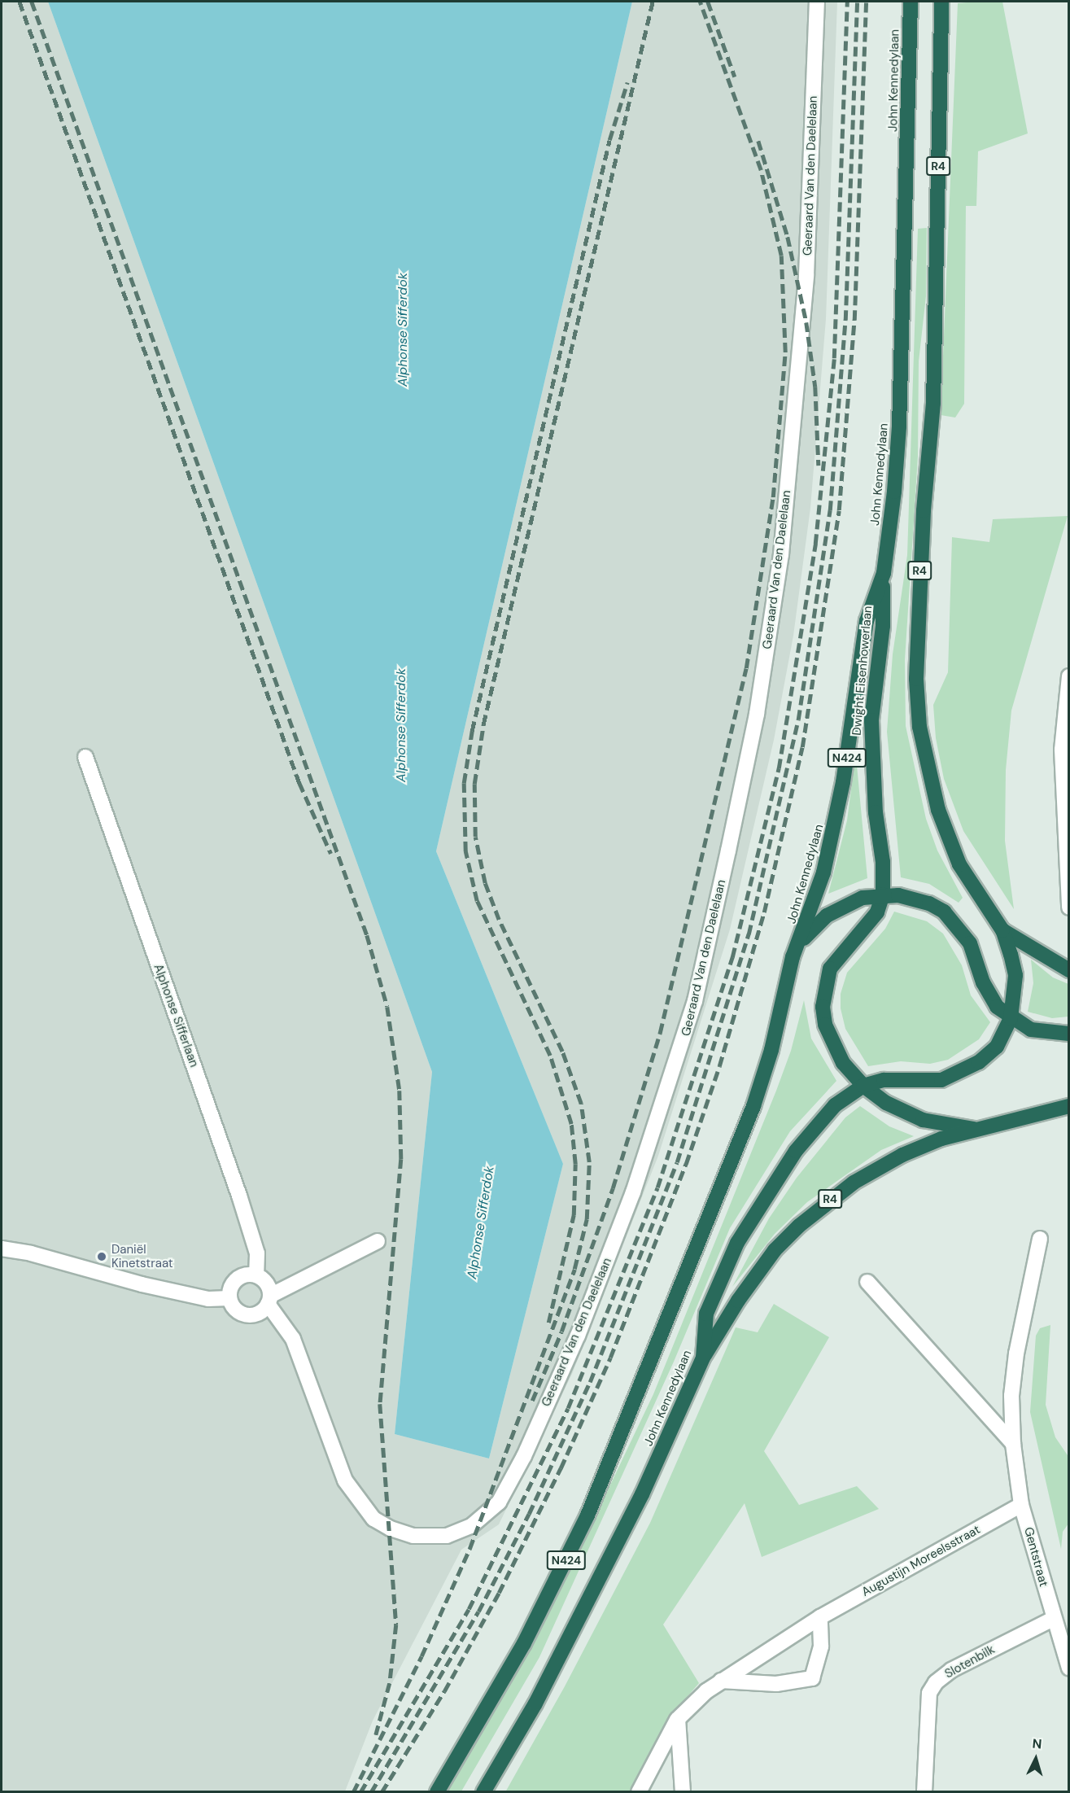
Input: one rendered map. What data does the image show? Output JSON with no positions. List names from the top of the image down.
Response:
{
  "streets": {
    "highway": [
      "John Kennedylaan",
      "R4",
      "Dwight Eisenhowerlaan",
      "N424"
    ],
    "street": [
      "Geeraard Van den Daelelaan",
      "Alphonse Sifferlaan",
      "Gentstraat",
      "Augustijn Moreelsstraat",
      "Slotenbilk"
    ]
  },
  "crossings": [
    ["John Kennedylaan", "Dwight Eisenhowerlaan"],
    ["Geeraard Van den Daelelaan", "Alphonse Sifferlaan"],
    ["Gentstraat", "Augustijn Moreelsstraat"],
    ["Gentstraat", "Slotenbilk"]
  ],
  "water": ["Alphonse Sifferdok"],
  "places": ["Daniël Kinetstraat"],
  "north": "top"
}
